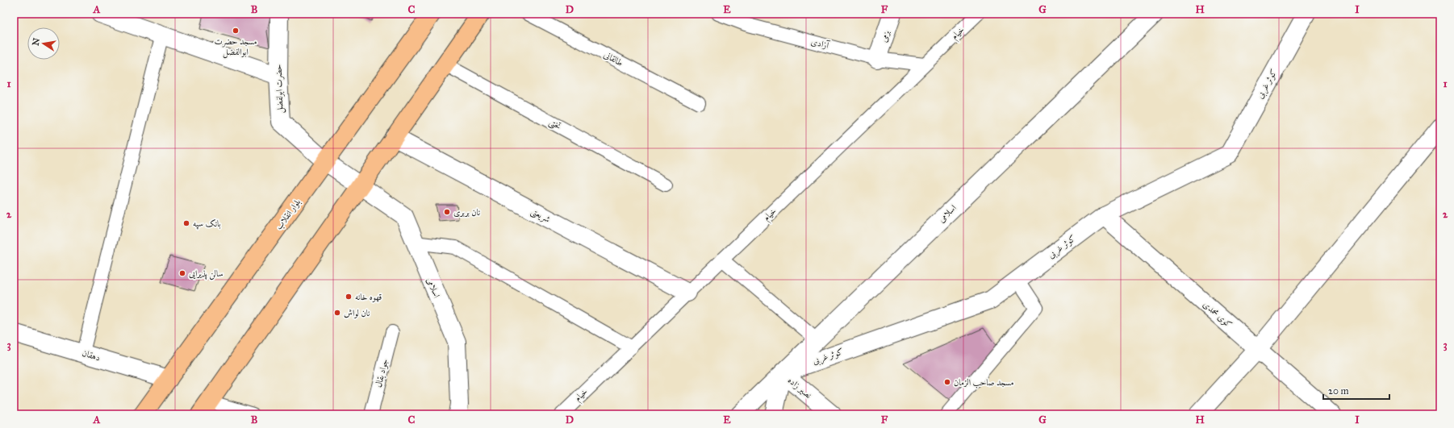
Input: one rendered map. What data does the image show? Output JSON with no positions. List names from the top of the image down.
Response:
{
  "streets": {
    "main road": ["بلوار انقلاب"],
    "street": [
      "بزمی",
      "کوثر غربی",
      "حضرت ابولفضل",
      "اسلامی",
      "شریعتی",
      "کوی محمدی",
      "دهقان",
      "نصیر زاده"
    ],
    "lane": [
      "خیام",
      "آزادی",
      "طالقانی",
      "تختی",
      "جواد بقال"
    ]
  },
  "crossings": [
    ["خیام", "آزادی"],
    ["خیام", "شریعتی"],
    ["بزمی", "آزادی"],
    ["کوثر غربی", "اسلامی"],
    ["کوثر غربی", "کوی محمدی"],
    ["کوثر غربی", "نصیر زاده"],
    ["حضرت ابولفضل", "اسلامی"],
    ["حضرت ابولفضل", "بلوار انقلاب"],
    ["اسلامی", "نصیر زاده"],
    ["بلوار انقلاب", "دهقان"]
  ],
  "places": [
    "مسجد حضرت ابوالفضل",
    "نان بربری",
    "بانک سپه",
    "سالن پذیرایی",
    "قهوه خانه",
    "نان لواش",
    "مسجد صاحب الزمان"
  ],
  "scale_bar": "20 m",
  "north": "left",
  "grid": {
    "columns": [
      "A",
      "B",
      "C",
      "D",
      "E",
      "F",
      "G",
      "H",
      "I"
    ],
    "rows": ["1", "2", "3"]
  }
}
